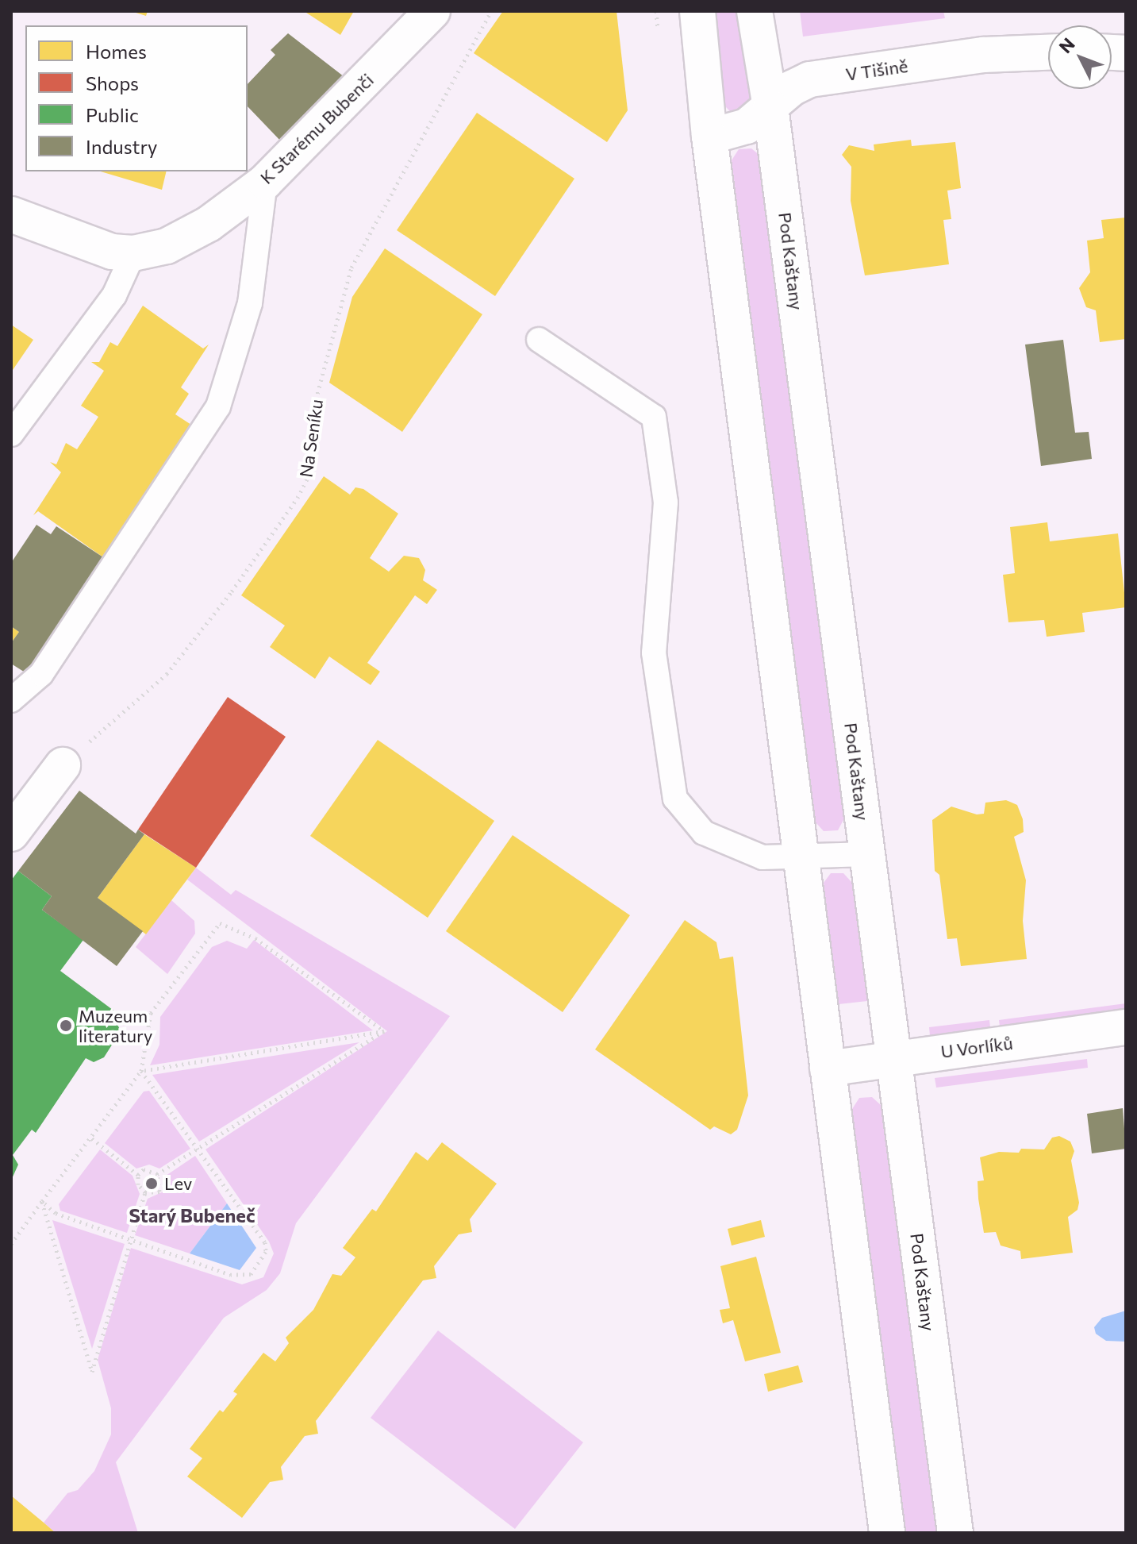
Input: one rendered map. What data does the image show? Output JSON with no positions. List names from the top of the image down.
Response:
{
  "streets": {
    "main road": [
      "V Tišině",
      "K Starému Bubenči",
      "Pod Kaštany",
      "U Vorlíků"
    ],
    "path": ["Na Seníku"]
  },
  "crossings": [
    ["V Tišině", "Pod Kaštany"],
    ["Pod Kaštany", "U Vorlíků"]
  ],
  "districts": ["Starý Bubeneč"],
  "places": ["Muzeum literatury", "Lev"],
  "legend": [
    "Homes",
    "Shops",
    "Public",
    "Industry"
  ],
  "north": "top left"
}
